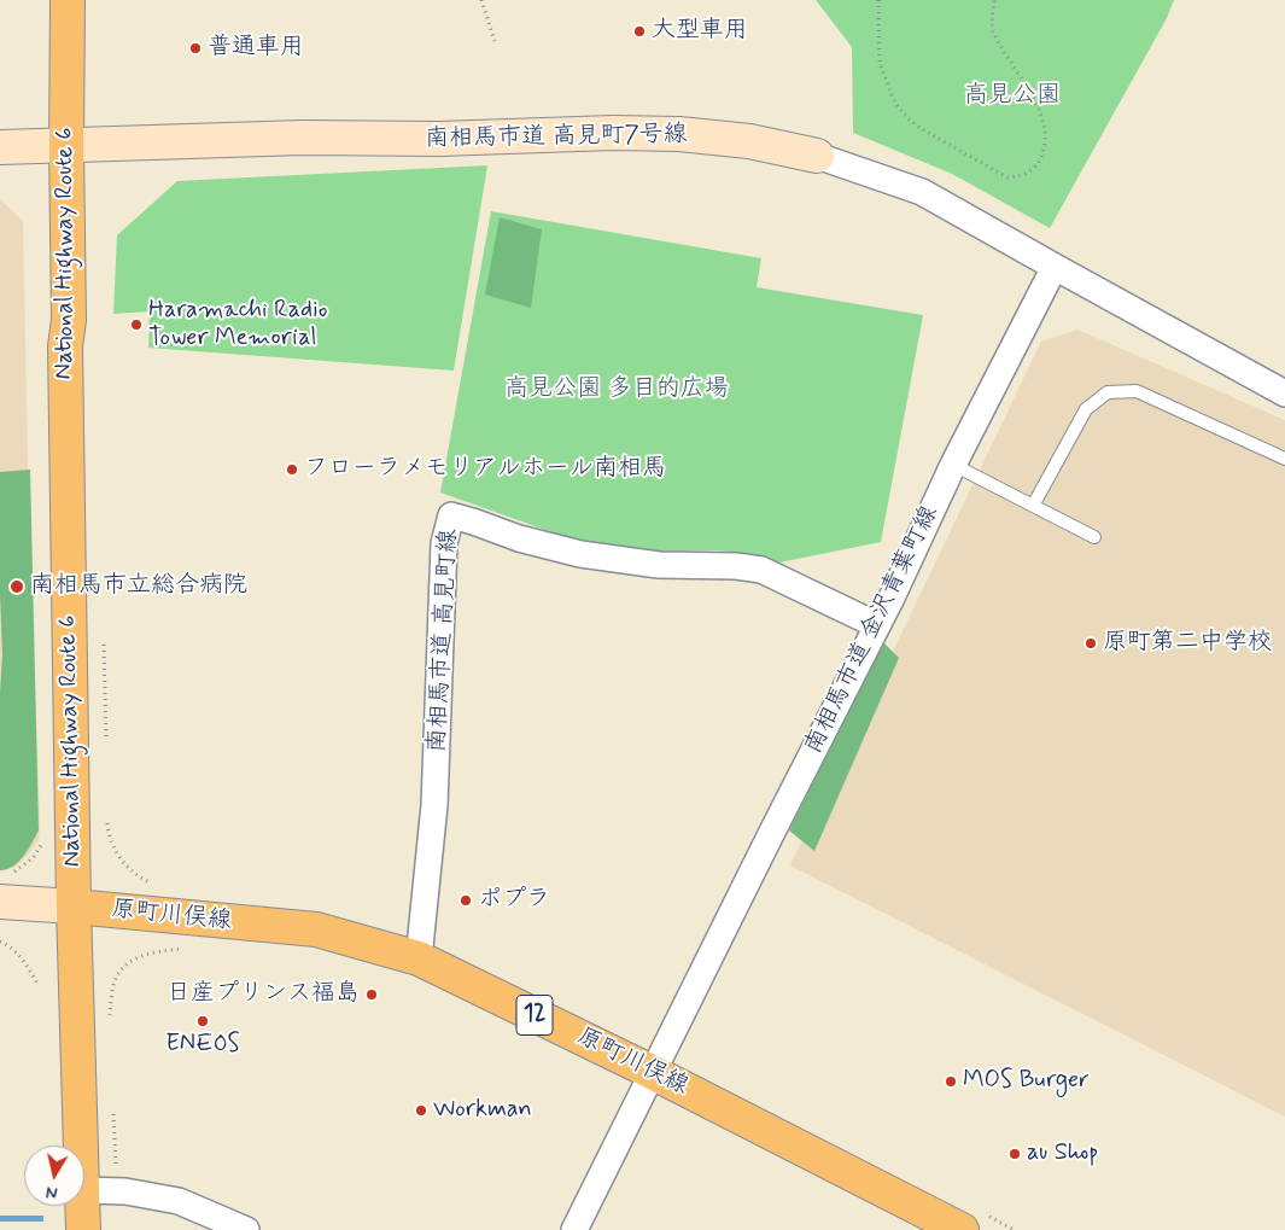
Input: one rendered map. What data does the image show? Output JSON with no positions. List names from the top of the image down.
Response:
{
  "streets": {
    "main road": ["National Highway Route 6", "原町川俣線", "12"],
    "street": ["南相馬市道 高見町7号線", "南相馬市道 金沢青葉町線", "南相馬市道 高見町線"]
  },
  "crossings": [
    ["南相馬市道 高見町7号線", "National Highway Route 6"],
    ["南相馬市道 高見町7号線", "南相馬市道 金沢青葉町線"],
    ["National Highway Route 6", "原町川俣線"],
    ["南相馬市道 金沢青葉町線", "南相馬市道 高見町線"],
    ["南相馬市道 金沢青葉町線", "原町川俣線"],
    ["南相馬市道 高見町線", "原町川俣線"]
  ],
  "parks": ["高見公園", "高見公園 多目的広場"],
  "places": [
    "大型車用",
    "普通車用",
    "Haramachi Radio Tower Memorial",
    "フローラメモリアルホール南相馬",
    "南相馬市立総合病院",
    "原町第二中学校",
    "ポプラ",
    "日産プリンス福島",
    "ENEOS",
    "MOS Burger",
    "Workman",
    "au Shop"
  ],
  "north": "bottom"
}
